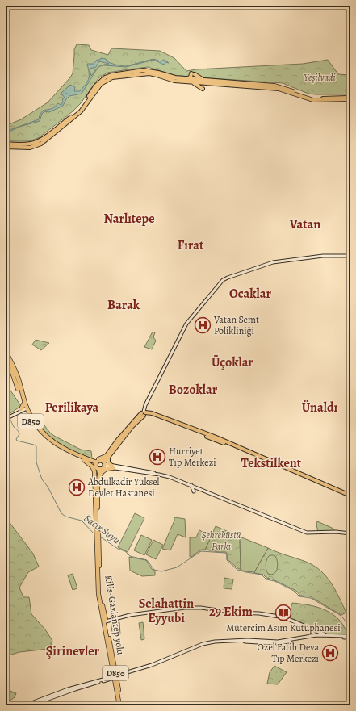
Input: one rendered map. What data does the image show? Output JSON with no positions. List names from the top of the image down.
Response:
{
  "streets": {
    "highway": ["D850", "Kilis-Gaziantep yolu"]
  },
  "crossings": [
    ["D850", "Kilis-Gaziantep yolu"]
  ],
  "districts": [
    "Narlıtepe",
    "Vatan",
    "Fırat",
    "Ocaklar",
    "Barak",
    "Üçoklar",
    "Bozoklar",
    "Perilikaya",
    "Ünaldı",
    "Tekstilkent",
    "Selahattin Eyyubi",
    "29 Ekim",
    "Şirinevler"
  ],
  "water": ["Sacır Suyu"],
  "parks": ["Yeşilvadi", "Şehreküstü Parkı"],
  "places": {
    "hospital": [
      "Vatan Semt Polikliniği",
      "Hurriyet Tıp Merkezi",
      "Abdulkadir Yüksel Devlet Hastanesi",
      "Ozel Fatih Deva Tıp Merkezi"
    ],
    "library": ["Mütercim Asım Kütüphanesi"]
  }
}
